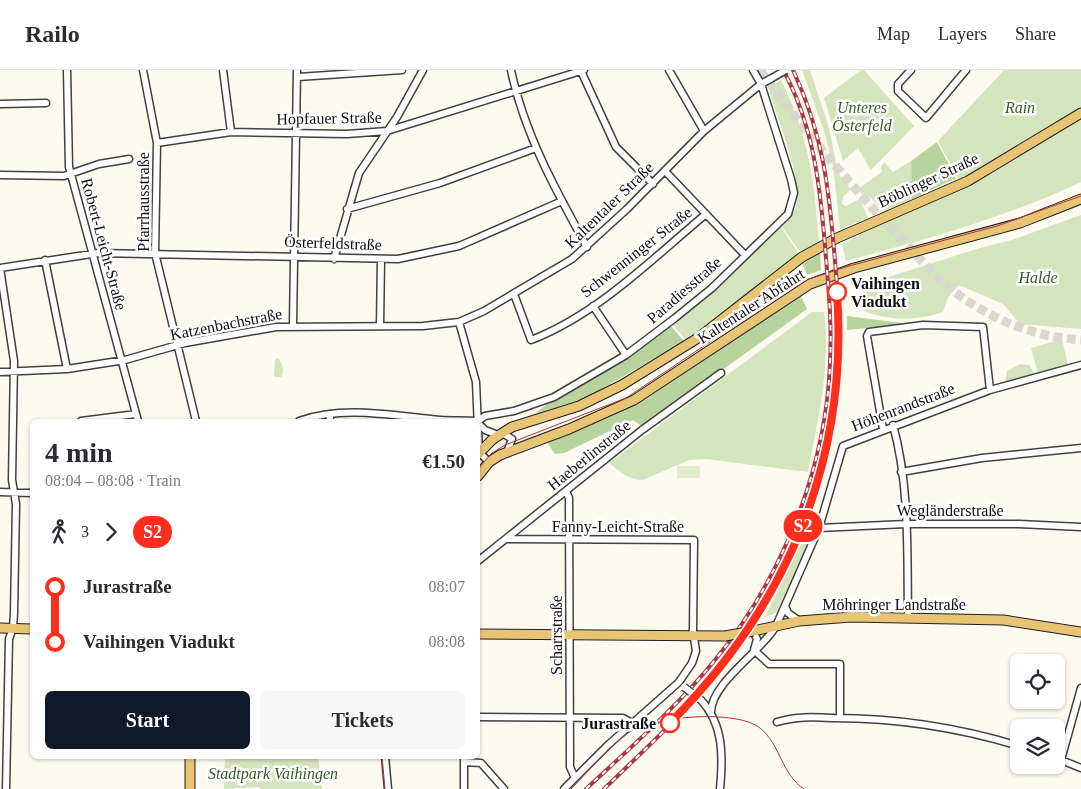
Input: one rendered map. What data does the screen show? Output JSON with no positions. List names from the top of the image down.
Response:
{
  "streets": {
    "main road": ["Böblinger Straße", "Kaltentaler Abfahrt", "Möhringer Landstraße"],
    "street": [
      "Hopfauer Straße",
      "Pfarrhausstraße",
      "Kaltentaler Straße",
      "Österfeldstraße",
      "Robert-Leicht-Straße",
      "Schwenninger Straße",
      "Paradiesstraße",
      "Katzenbachstraße",
      "Höhenrandstraße",
      "Haeberlinstraße",
      "Wegländerstraße",
      "Fanny-Leicht-Straße",
      "Scharrstraße"
    ]
  },
  "crossings": [
    ["Hopfauer Straße", "Pfarrhausstraße"],
    ["Pfarrhausstraße", "Österfeldstraße"],
    ["Pfarrhausstraße", "Katzenbachstraße"],
    ["Kaltentaler Straße", "Schwenninger Straße"],
    ["Kaltentaler Straße", "Paradiesstraße"],
    ["Kaltentaler Straße", "Katzenbachstraße"],
    ["Österfeldstraße", "Robert-Leicht-Straße"],
    ["Robert-Leicht-Straße", "Katzenbachstraße"],
    ["Höhenrandstraße", "Wegländerstraße"],
    ["Höhenrandstraße", "Möhringer Landstraße"],
    ["Haeberlinstraße", "Fanny-Leicht-Straße"],
    ["Haeberlinstraße", "Scharrstraße"],
    ["Fanny-Leicht-Straße", "Möhringer Landstraße"],
    ["Fanny-Leicht-Straße", "Scharrstraße"],
    ["Möhringer Landstraße", "Scharrstraße"]
  ],
  "parks": [
    "Unteres Österfeld",
    "Rain",
    "Halde",
    "Stadtpark Vaihingen"
  ],
  "places": ["Vaihingen Viadukt", "Jurastraße"],
  "page": {
    "header": "Railo",
    "nav": ["Map", "Layers", "Share"],
    "on_map": "S2",
    "heading": ["4 min", "08:04 – 08:08 · Train", "€1.50"],
    "legs": ["3", "S2"],
    "list": [
      {
        "name": "Jurastraße",
        "value": "08:07"
      },
      {
        "name": "Vaihingen Viadukt",
        "value": "08:08"
      }
    ],
    "buttons": ["Start", "Tickets"]
  }
}
